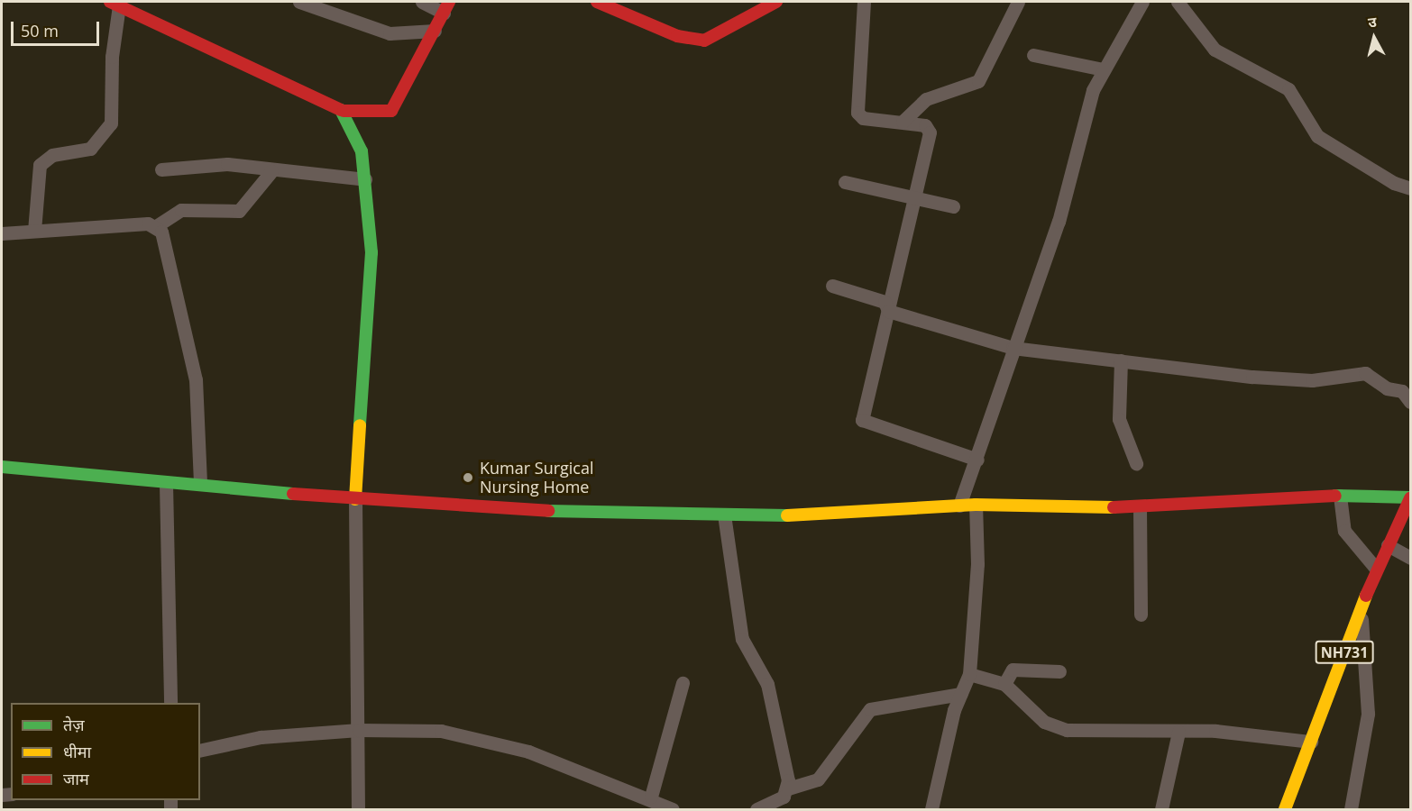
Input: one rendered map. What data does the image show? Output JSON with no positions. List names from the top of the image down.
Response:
{
  "streets": {
    "main road": ["NH731"]
  },
  "places": ["Kumar Surgical Nursing Home"],
  "legend": ["तेज़", "धीमा", "जाम"],
  "scale_bar": "50 m",
  "north": "top"
}
